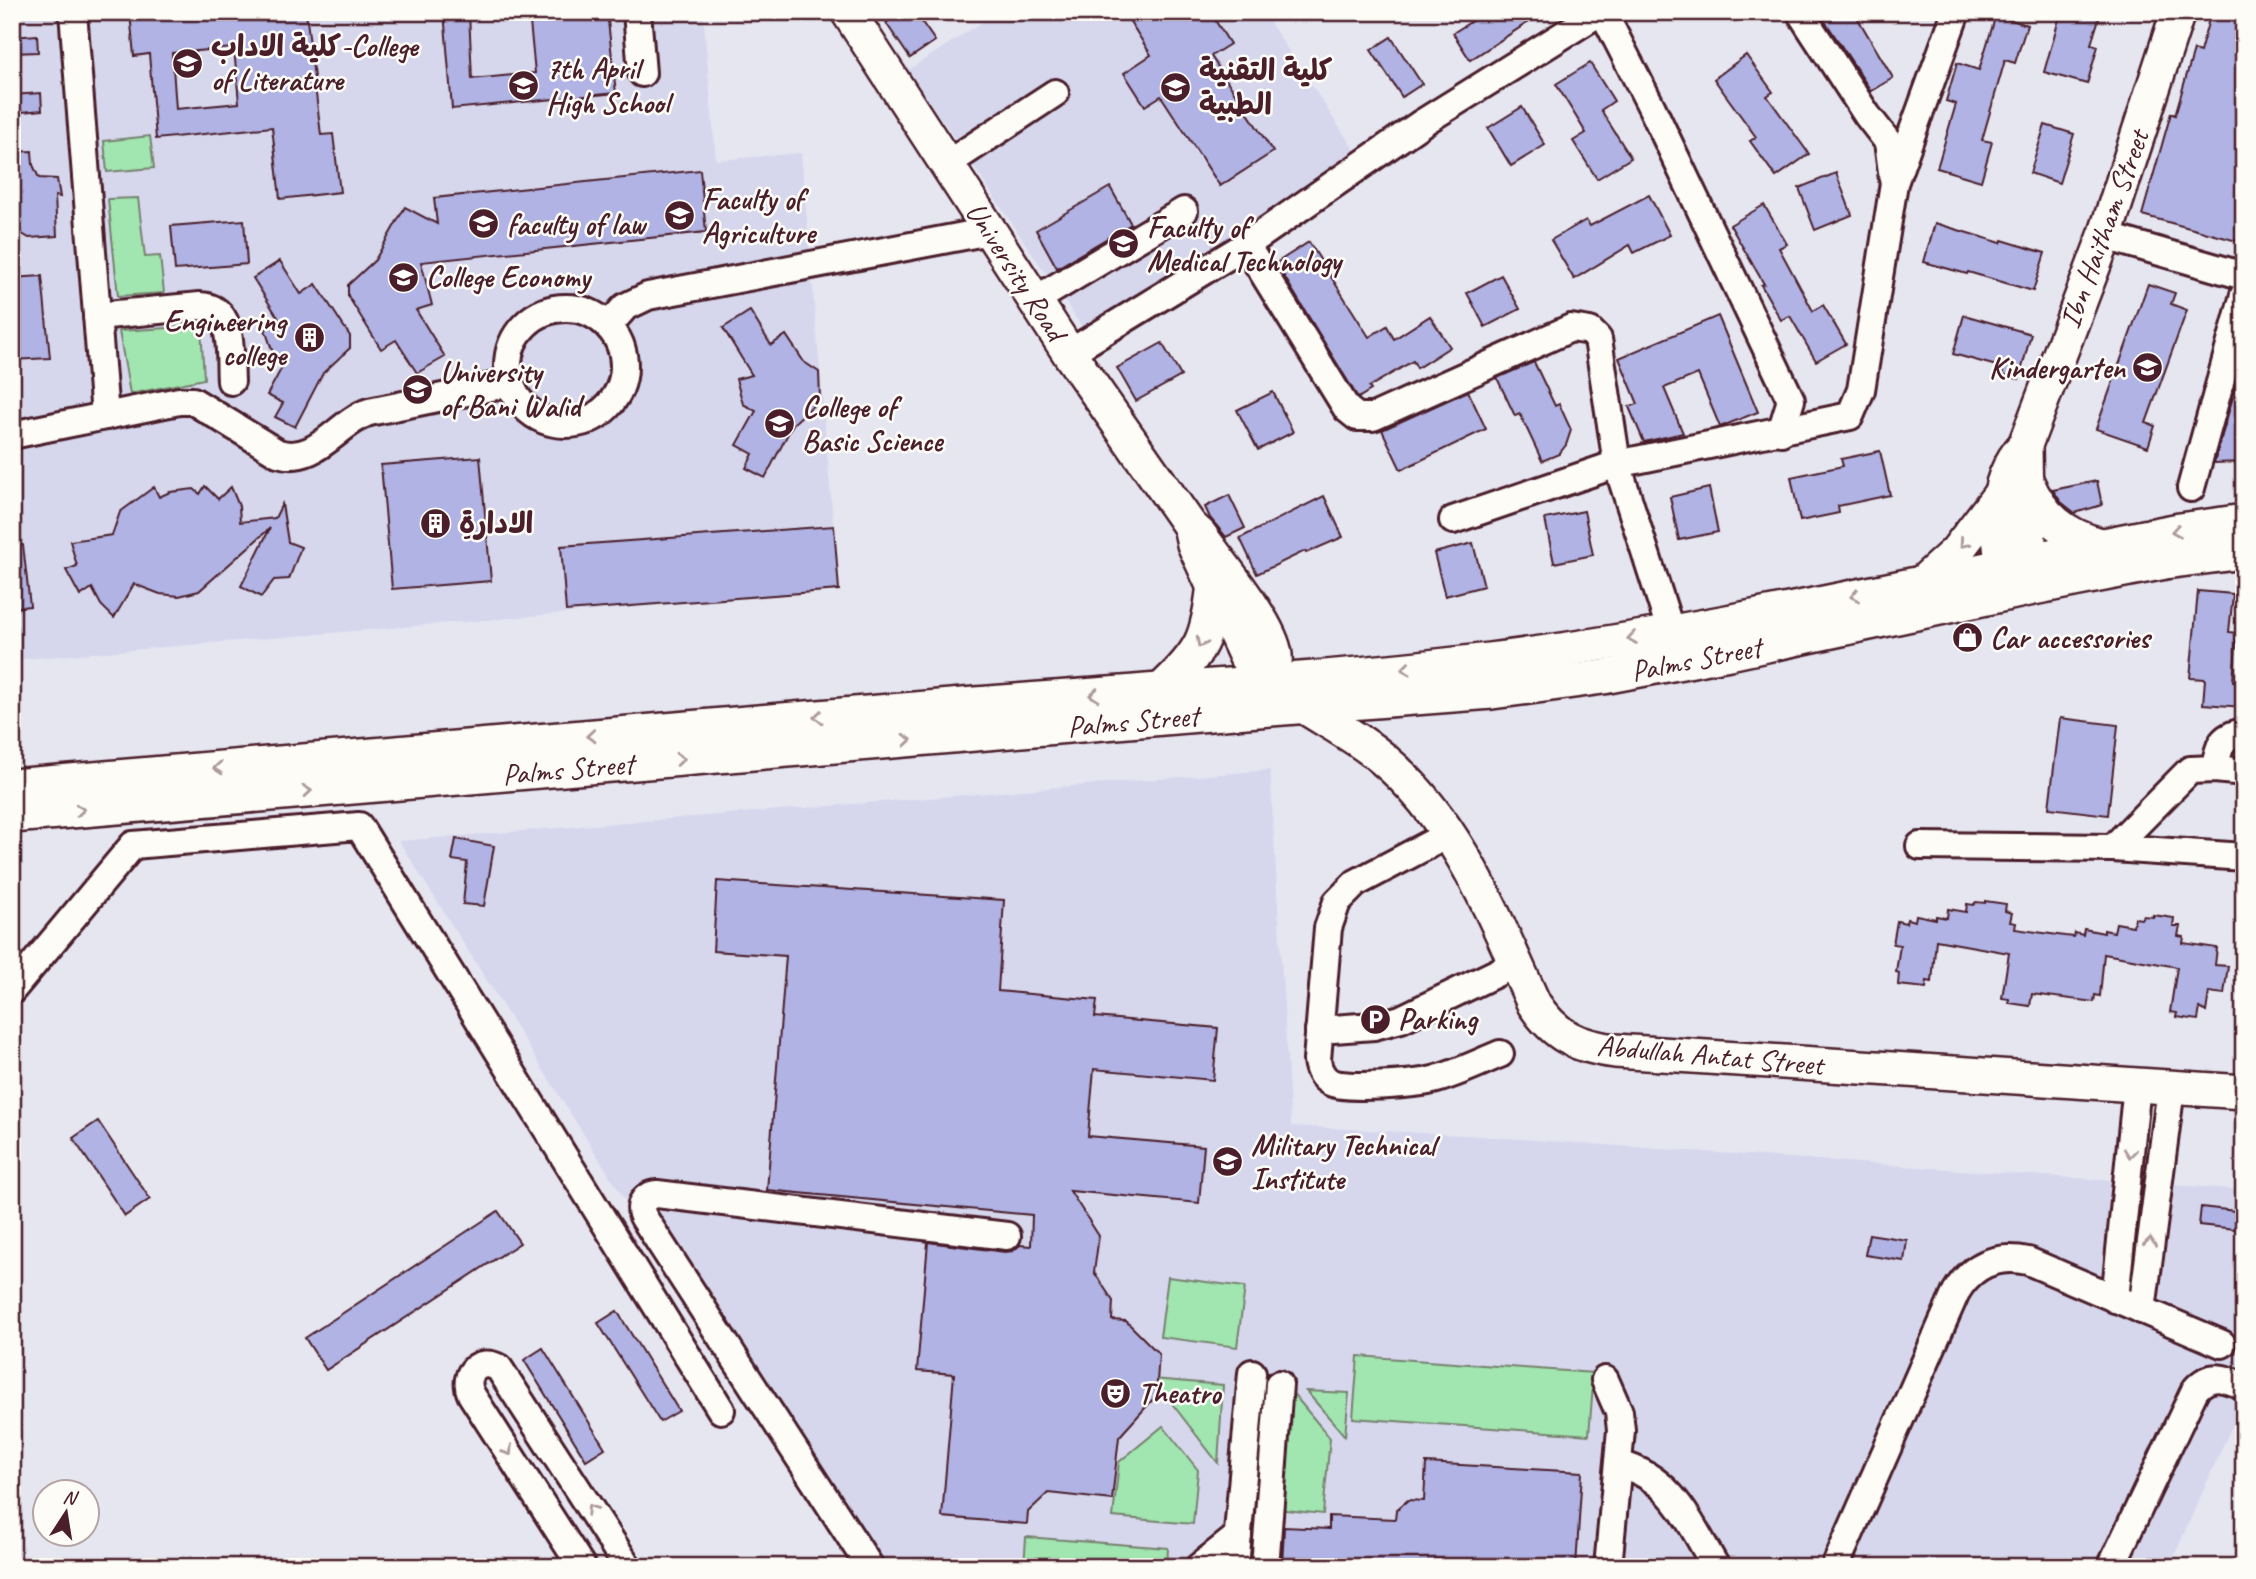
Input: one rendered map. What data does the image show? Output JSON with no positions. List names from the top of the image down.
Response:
{
  "streets": {
    "main road": [
      "Ibn Haitham Street",
      "University Road",
      "Palms Street",
      "Abdullah Antat Street"
    ]
  },
  "crossings": [
    ["University Road", "Palms Street"],
    ["Palms Street", "Abdullah Antat Street"]
  ],
  "places": {
    "school or university": [
      "كلية الاداب-College of Literature",
      "7th April High School",
      "كلية التقنية الطبية",
      "Faculty of Agriculture",
      "faculty of law",
      "Faculty of Medical Technology",
      "College Economy",
      "Kindergarten",
      "University of Bani Walid",
      "College of Basic Science",
      "Military Technical Institute"
    ],
    "building": ["Engineering college", "ِالادارة"],
    "shop": ["Car accessories"],
    "parking": ["Parking"],
    "theatre": ["Theatro"]
  },
  "north": "top"
}
